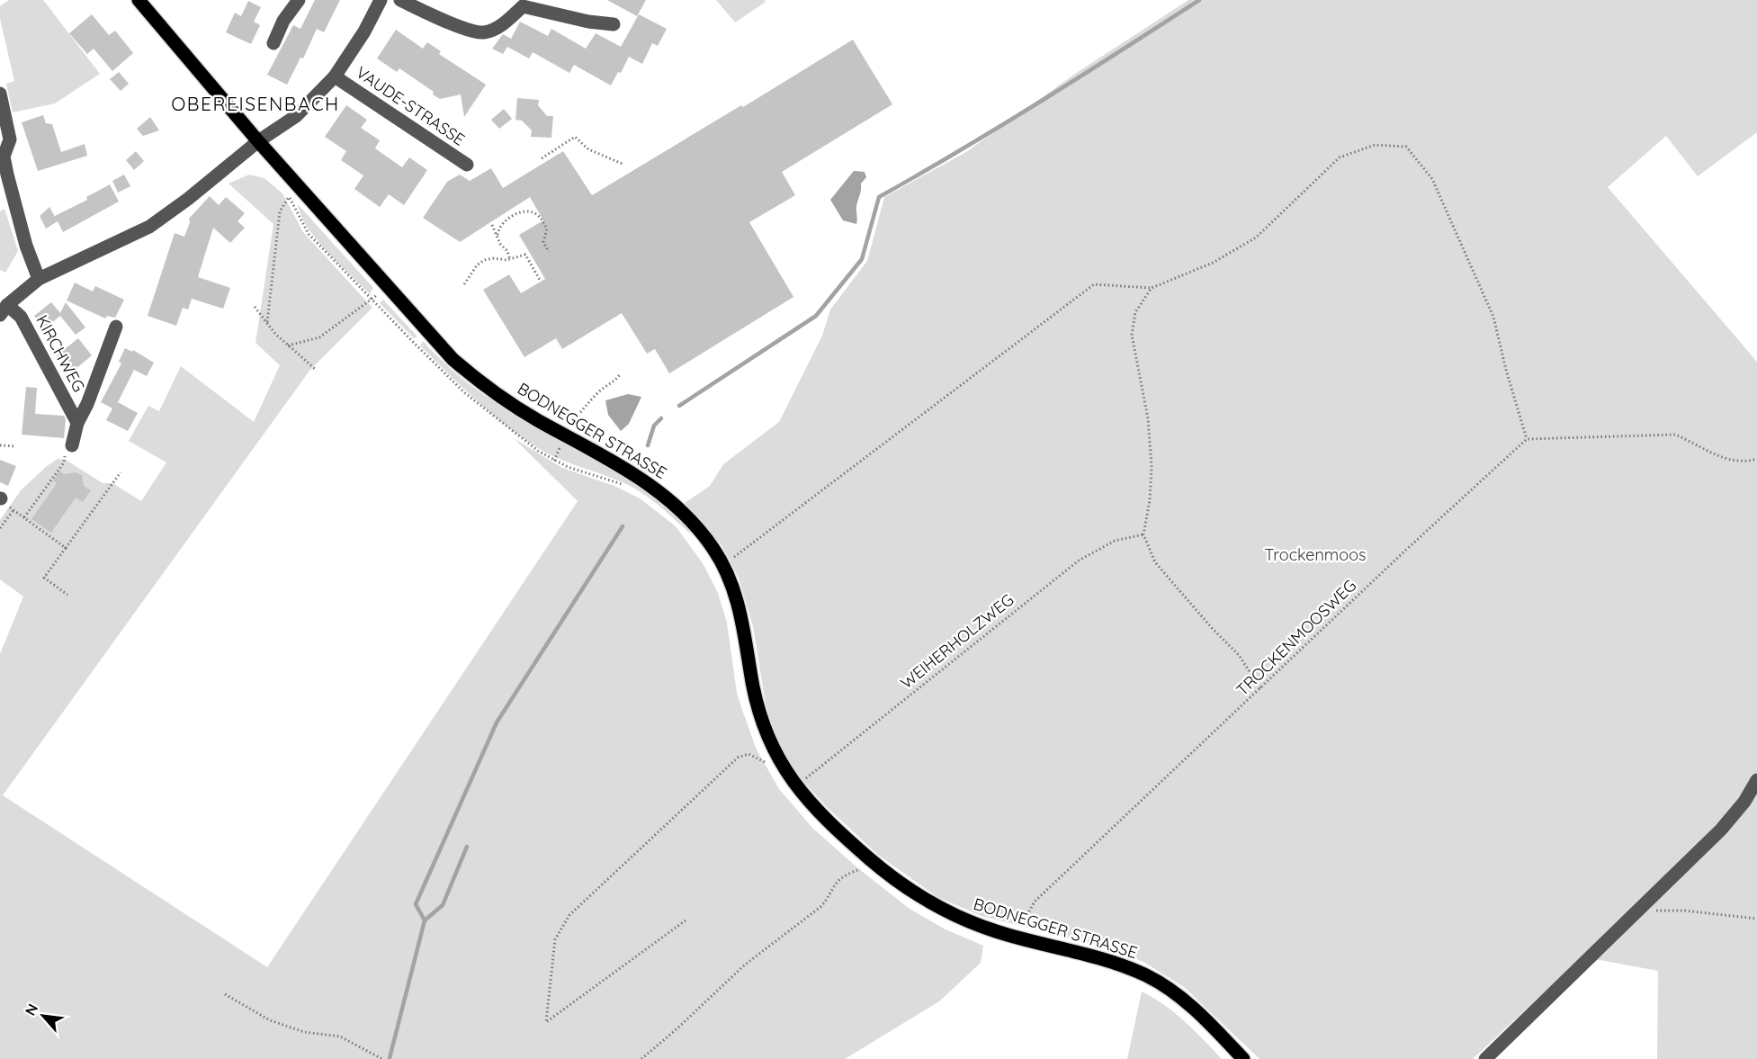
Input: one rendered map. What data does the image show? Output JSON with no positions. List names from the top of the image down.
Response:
{
  "streets": {
    "main road": ["BODNEGGER STRASSE"],
    "street": ["VAUDE-STRASSE", "KIRCHWEG"],
    "path": ["TROCKENMOOSWEG", "WEIHERHOLZWEG"]
  },
  "crossings": [
    ["BODNEGGER STRASSE", "TROCKENMOOSWEG"],
    ["BODNEGGER STRASSE", "WEIHERHOLZWEG"]
  ],
  "districts": ["OBEREISENBACH"],
  "parks": ["Trockenmoos"],
  "north": "top left"
}
